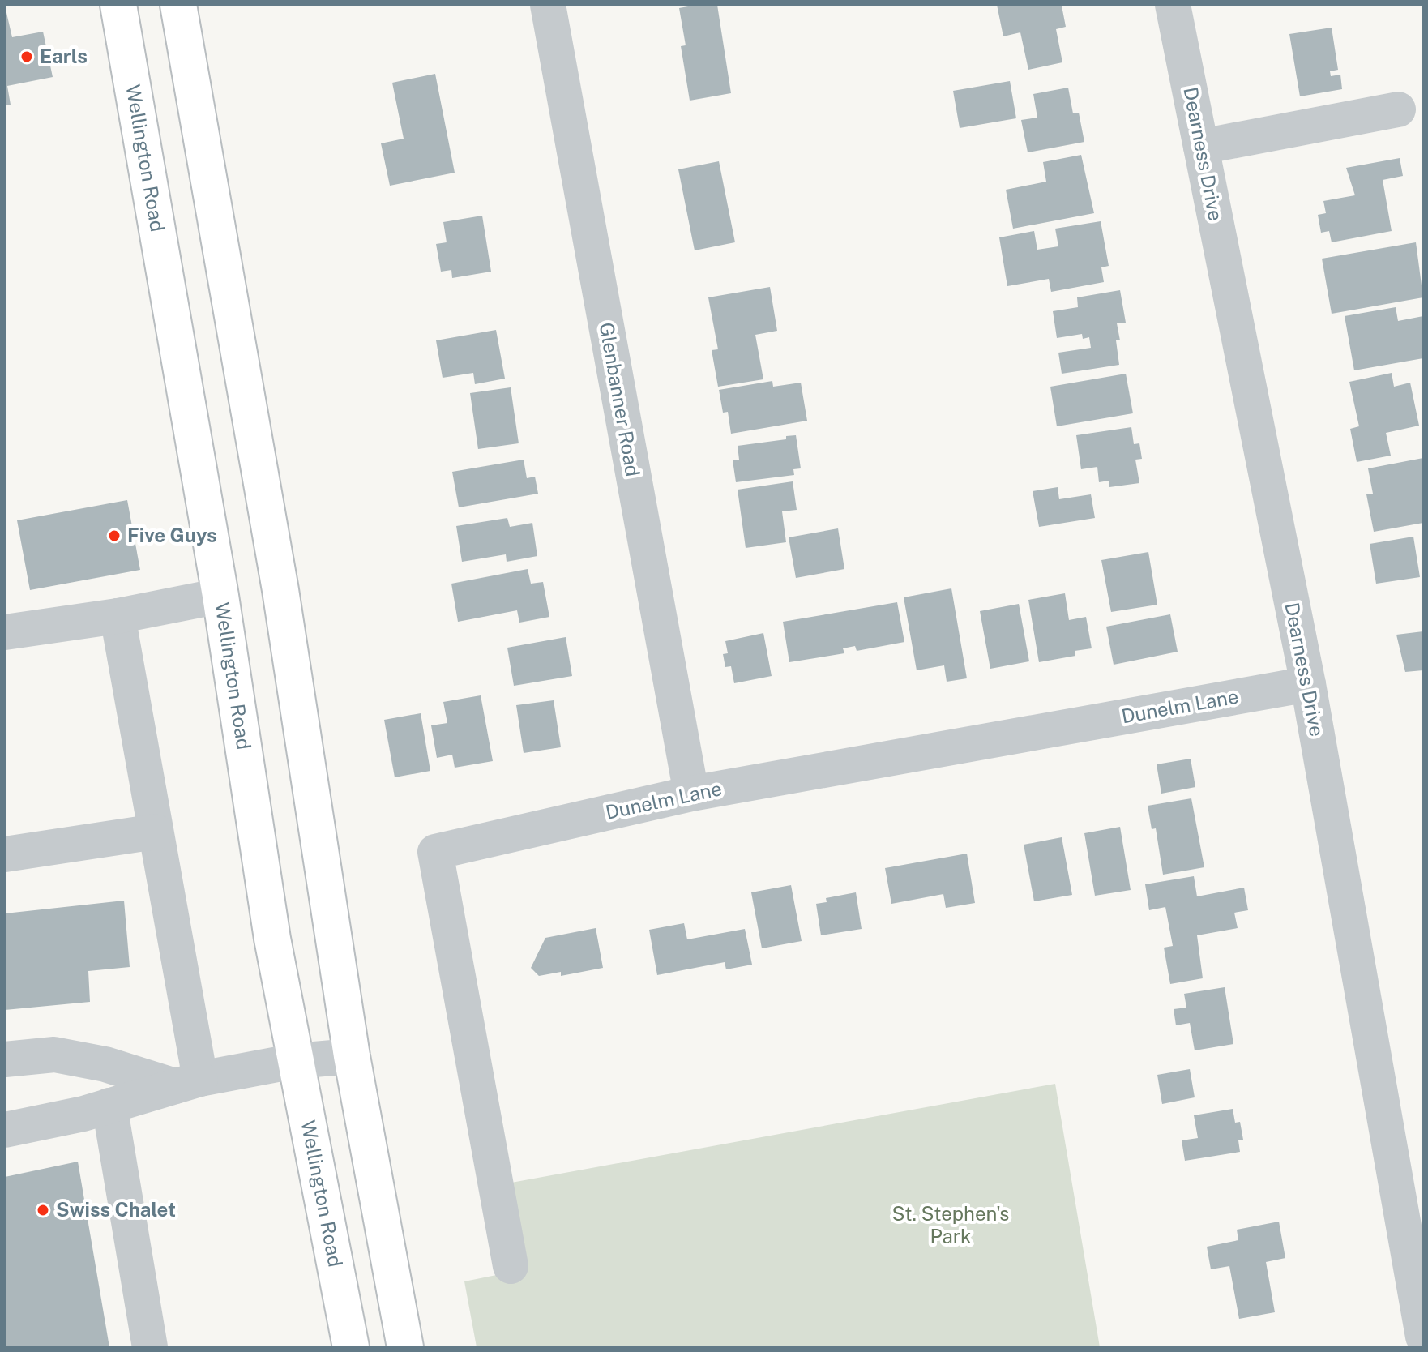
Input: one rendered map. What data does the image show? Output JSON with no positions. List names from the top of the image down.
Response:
{
  "streets": {
    "main road": ["Wellington Road"],
    "street": ["Dearness Drive", "Glenbanner Road", "Dunelm Lane"]
  },
  "crossings": [
    ["Dearness Drive", "Dunelm Lane"],
    ["Glenbanner Road", "Dunelm Lane"]
  ],
  "parks": ["St. Stephen's Park"],
  "places": ["Earls", "Five Guys", "Swiss Chalet"]
}
